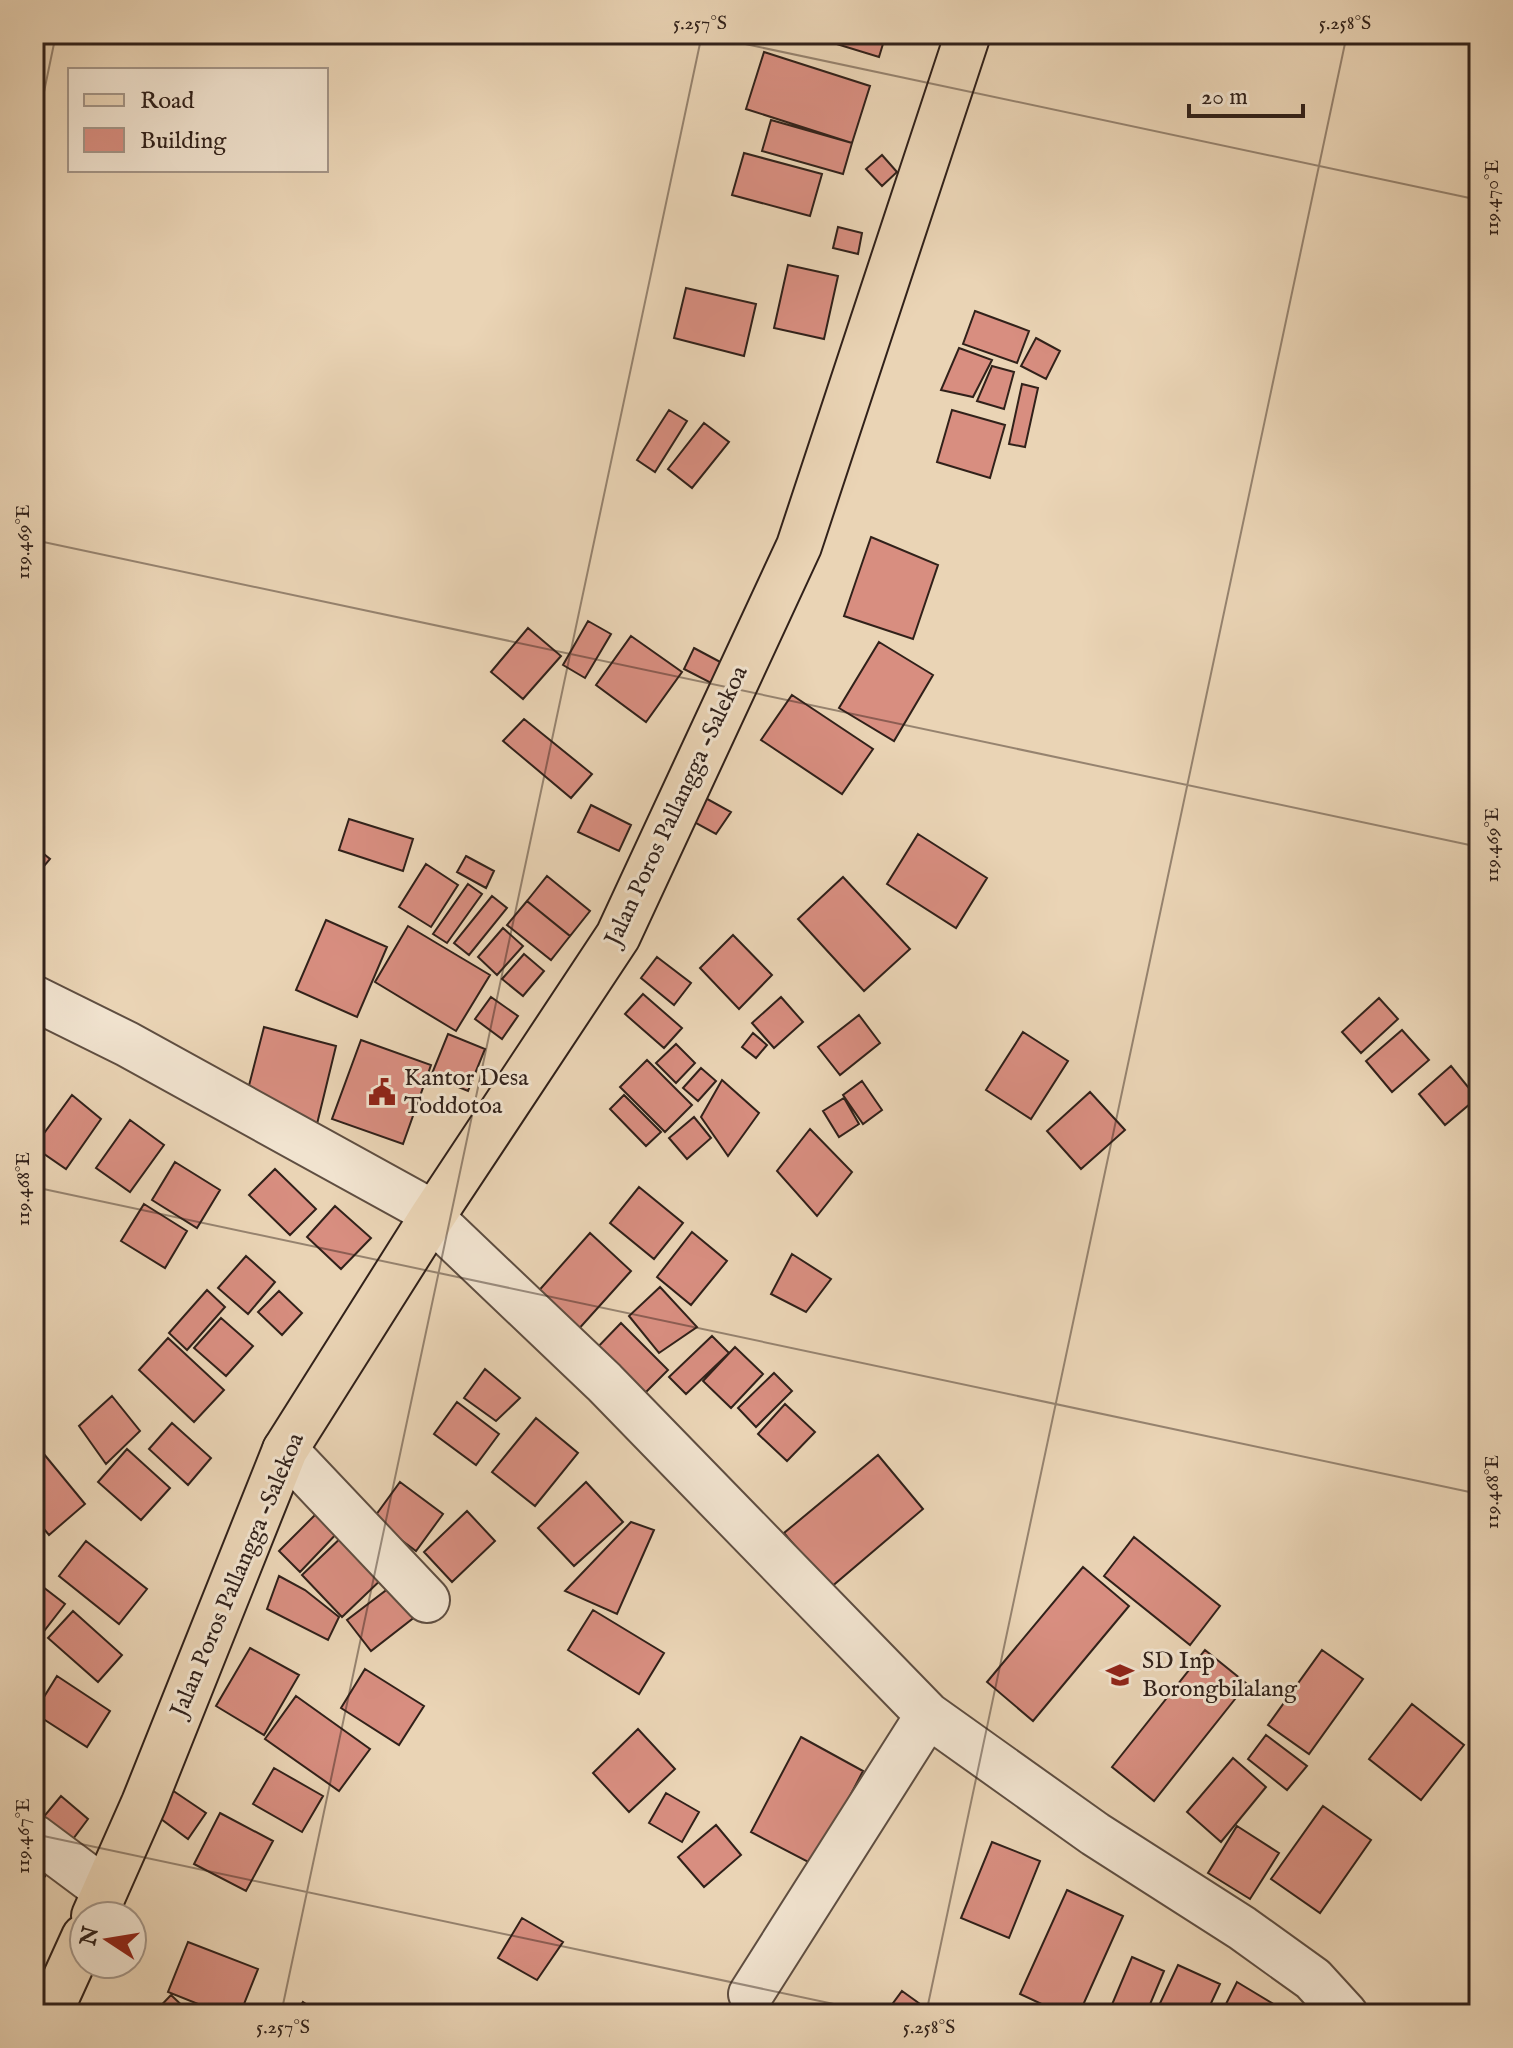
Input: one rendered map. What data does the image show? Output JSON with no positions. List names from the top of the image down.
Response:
{
  "streets": {
    "main road": ["Jalan Poros Pallangga -Salekoa"]
  },
  "places": {
    "public building": ["Kantor Desa Toddotoa"],
    "school or university": ["SD Inp Borongbilalang"]
  },
  "legend": ["Road", "Building"],
  "scale_bar": "20 m",
  "north": "left",
  "coordinates": [
    "5.257°S",
    "5.258°S",
    "119.470°E",
    "119.469°E",
    "119.468°E",
    "119.467°E"
  ]
}
